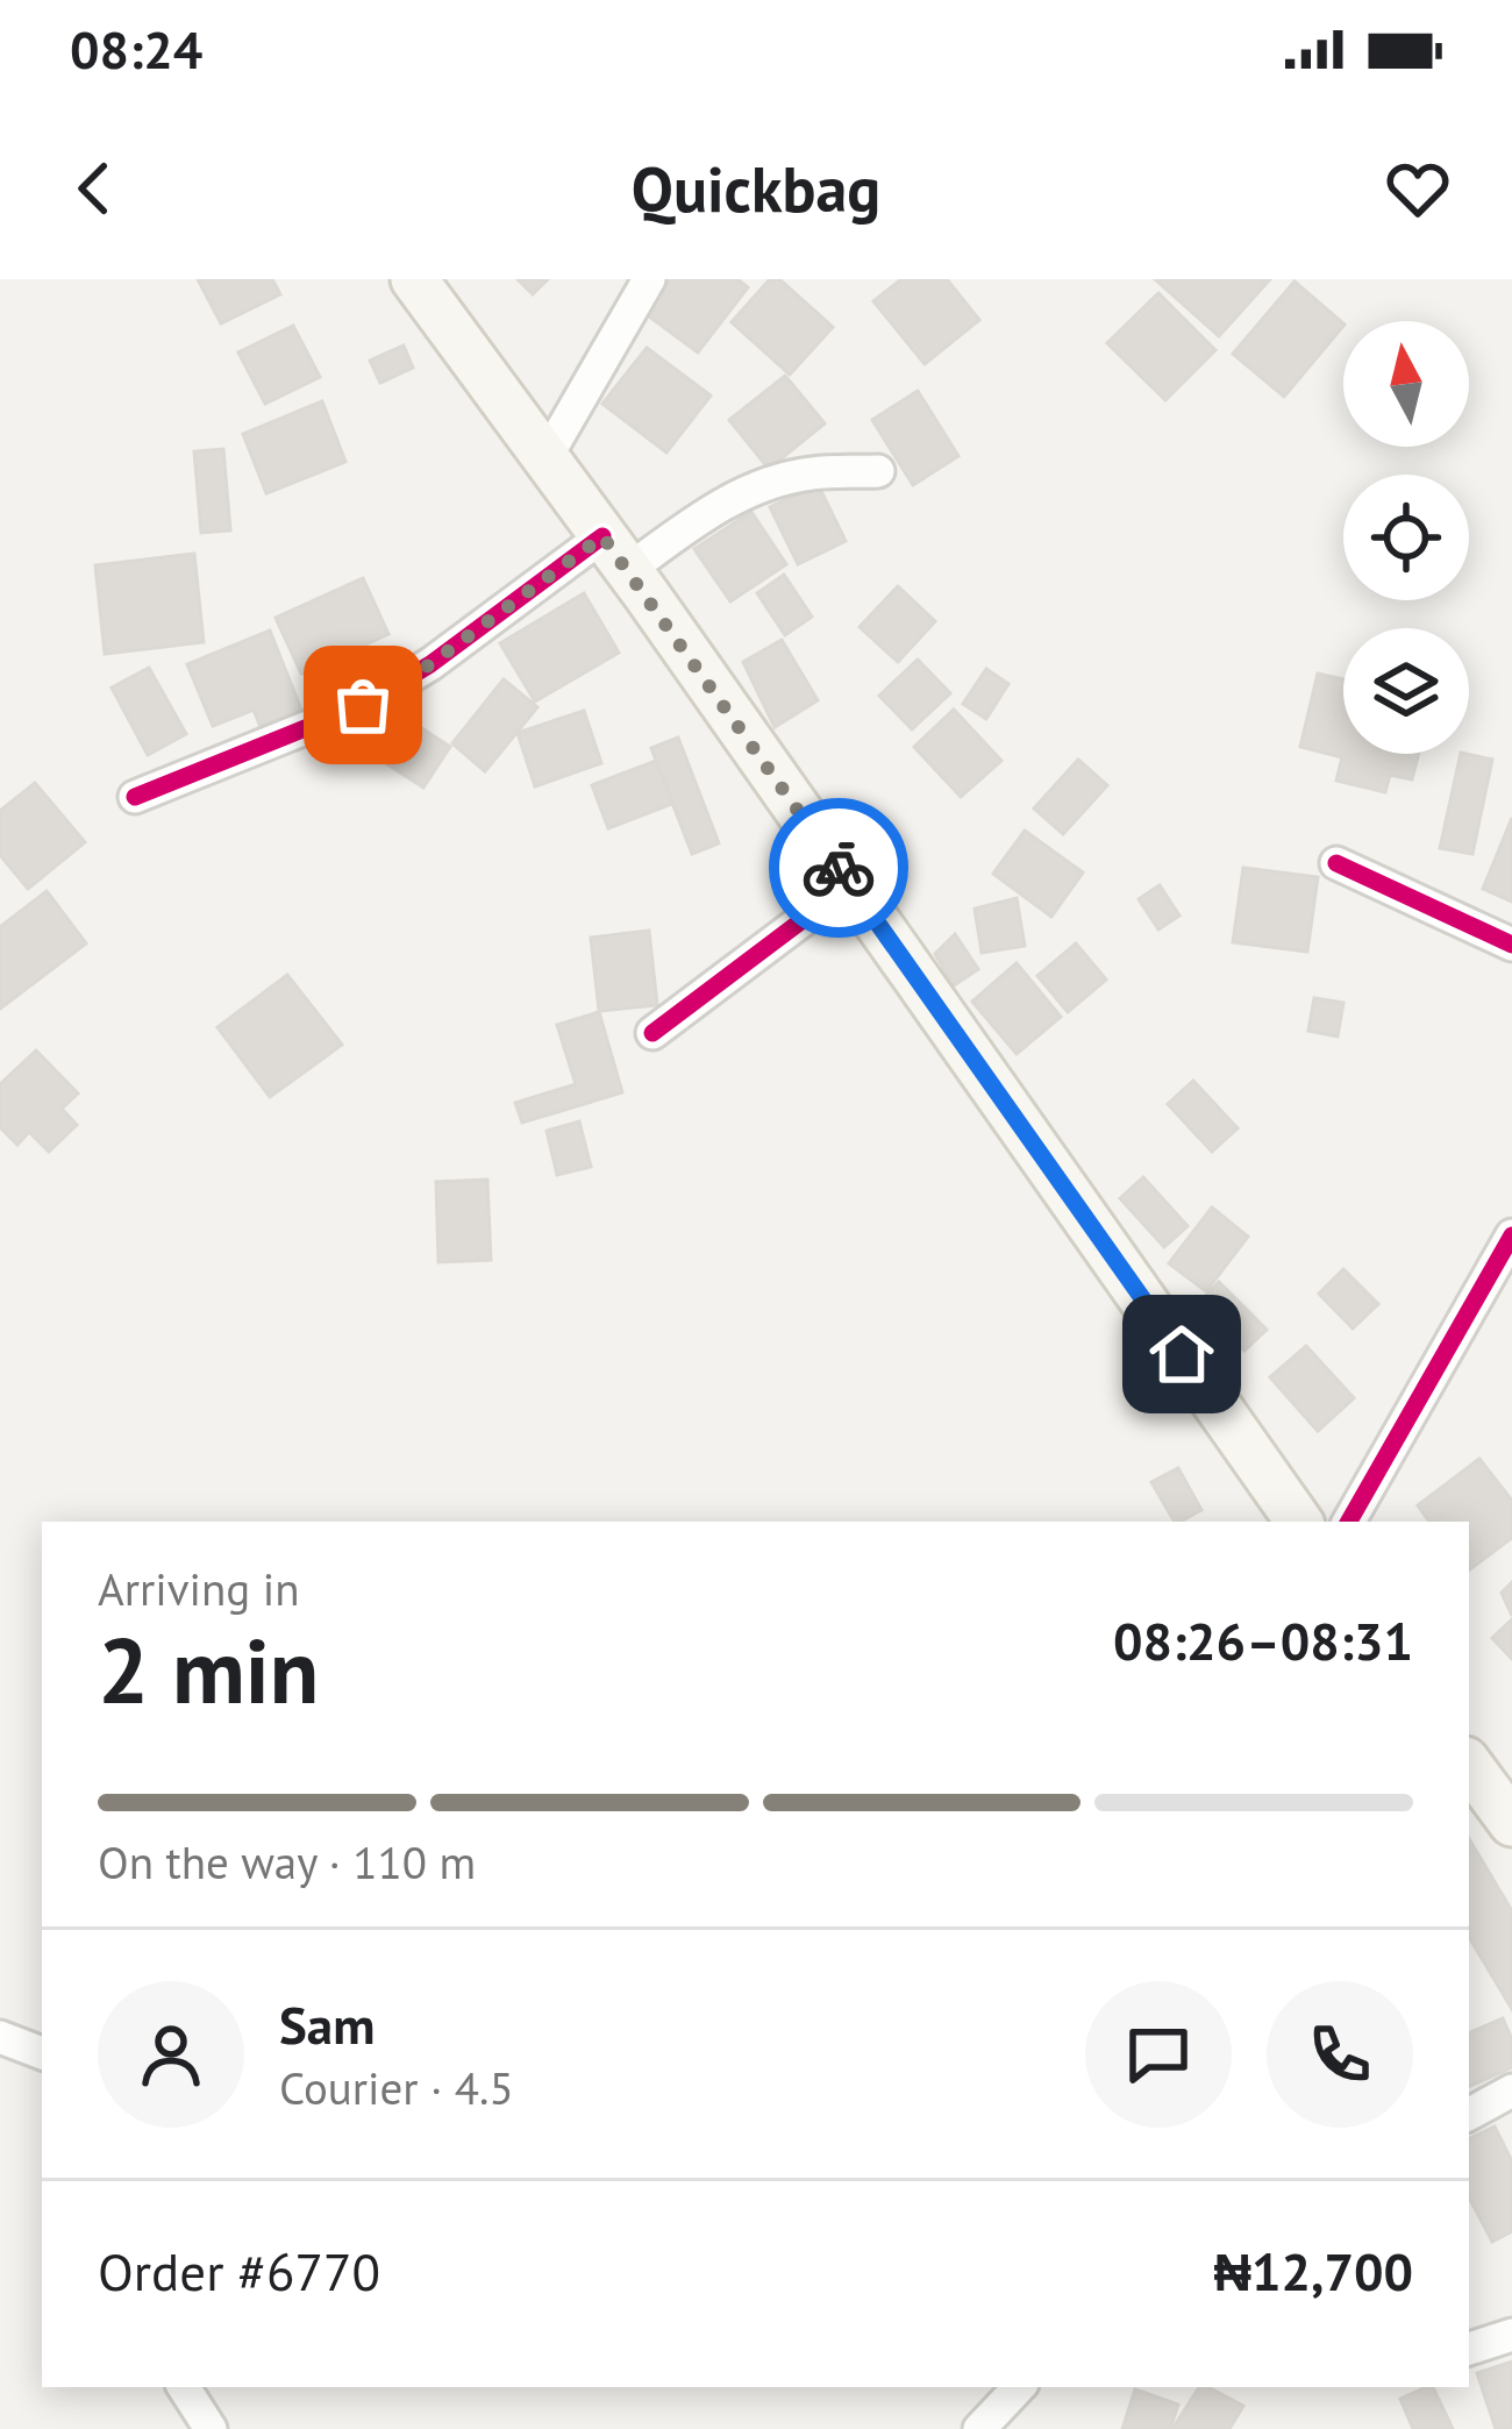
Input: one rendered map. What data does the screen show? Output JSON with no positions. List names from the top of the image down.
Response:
{
  "north": "top",
  "page": {
    "status": "08:24",
    "header": "Quickbag",
    "heading": ["2 min", "Arriving in", "08:26–08:31"],
    "panel": [
      "Sam",
      "Courier · 4.5",
      "Order #6770",
      "₦12,700"
    ],
    "bar": "On the way · 110 m"
  }
}
